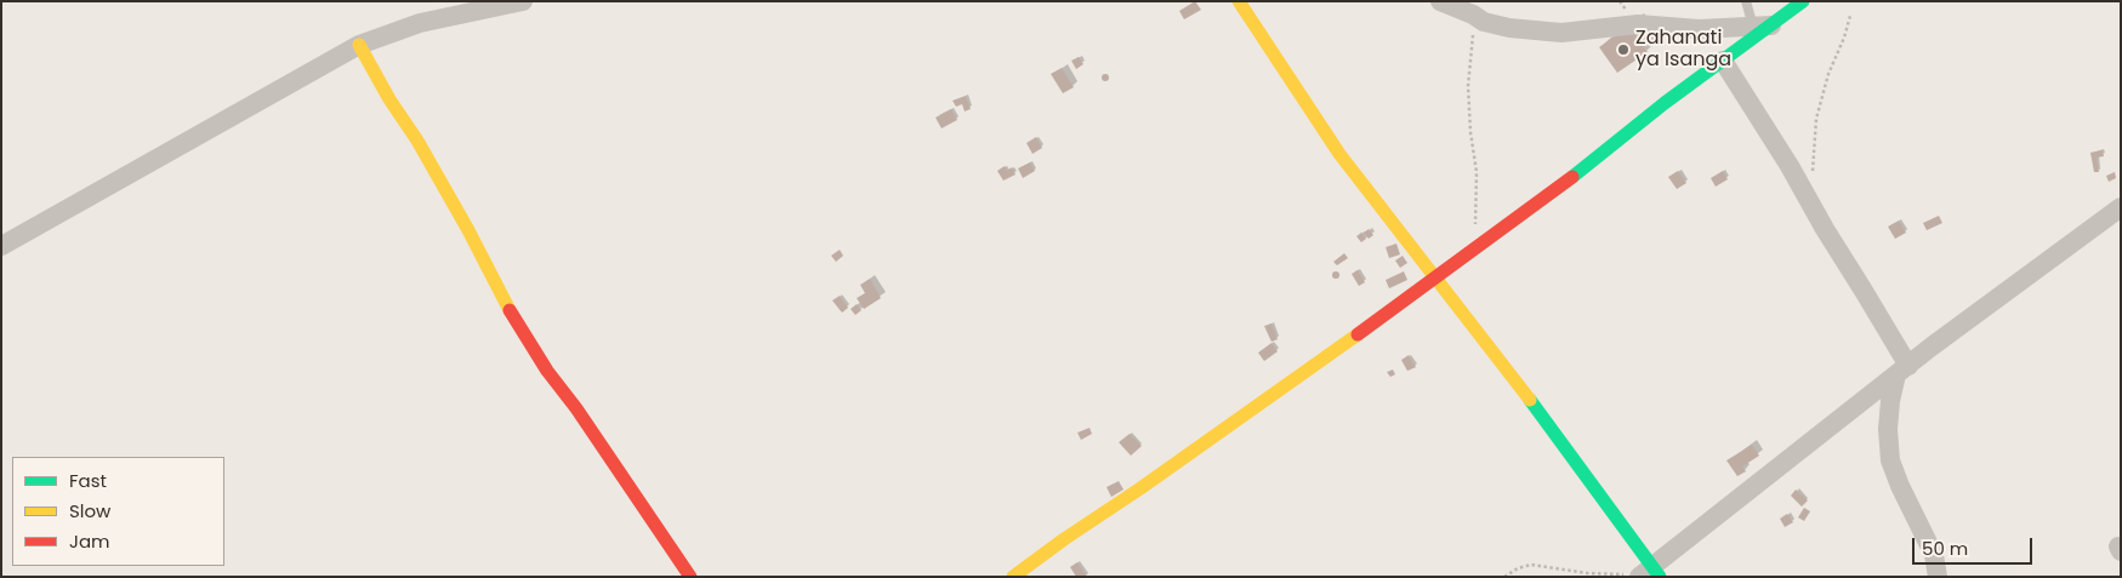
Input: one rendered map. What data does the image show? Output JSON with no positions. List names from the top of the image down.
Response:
{
  "places": ["Zahanati ya Isanga"],
  "legend": ["Fast", "Slow", "Jam"],
  "scale_bar": "50 m"
}
